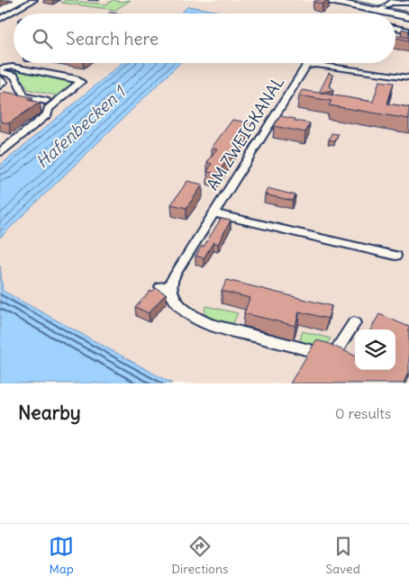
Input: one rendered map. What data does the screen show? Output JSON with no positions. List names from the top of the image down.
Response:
{
  "streets": {
    "street": ["AM ZWEIGKANAL"]
  },
  "water": ["Hafenbecken 1"],
  "page": {
    "search": "Search here",
    "heading": ["Nearby", "0 results"],
    "nav": ["Map", "Directions", "Saved"]
  }
}
